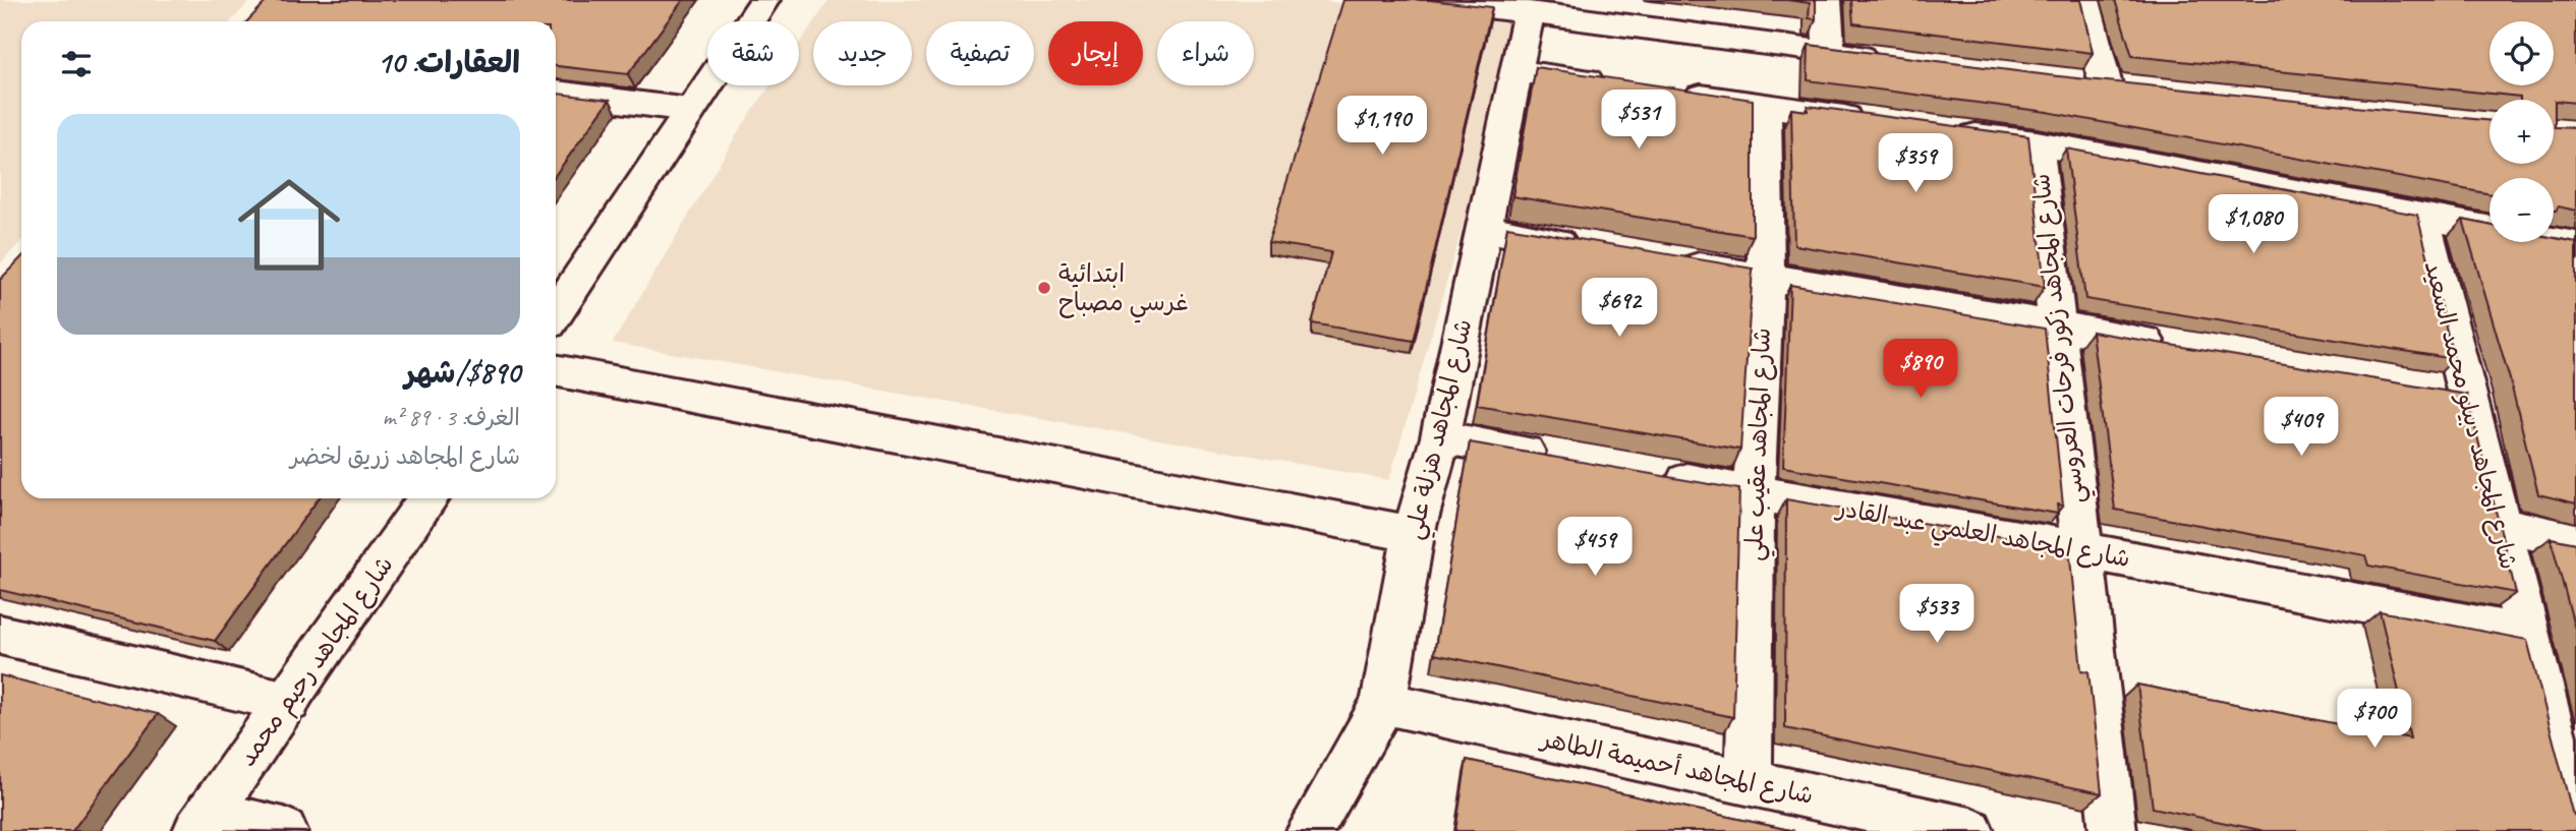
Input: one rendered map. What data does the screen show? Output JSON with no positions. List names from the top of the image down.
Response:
{
  "streets": {
    "street": [
      "شارع المجاهد زكور فرحات العروسي",
      "شارع المجاهد دبيلو محمد السعيد",
      "شارع المجاهد هزلة علي",
      "شارع المجاهد عقيب علي",
      "شارع المجاهد العلمي عبد القادر",
      "شارع المجاهد رحيم محمد",
      "شارع المجاهد أحميمة الطاهر"
    ]
  },
  "crossings": [
    ["شارع المجاهد زكور فرحات العروسي", "شارع المجاهد العلمي عبد القادر"],
    ["شارع المجاهد دبيلو محمد السعيد", "شارع المجاهد العلمي عبد القادر"],
    ["شارع المجاهد هزلة علي", "شارع المجاهد أحميمة الطاهر"],
    ["شارع المجاهد عقيب علي", "شارع المجاهد العلمي عبد القادر"],
    ["شارع المجاهد عقيب علي", "شارع المجاهد أحميمة الطاهر"]
  ],
  "places": ["ابتدائية غرسي مصباح"],
  "page": {
    "map_buttons": ["+", "−"],
    "chip": [
      "شراء",
      "إيجار",
      "تصفية",
      "جديد",
      "شقة"
    ],
    "heading": "العقارات: 10",
    "price": [
      "$531",
      "$1,190",
      "$359",
      "$1,080",
      "$692",
      "$890",
      "$409",
      "$459",
      "$533",
      "$700"
    ],
    "list": [
      {
        "name": "$890/شهر",
        "note": "الغرف: 3 · 89 m² · شارع المجاهد زريق لخضر"
      }
    ]
  }
}
